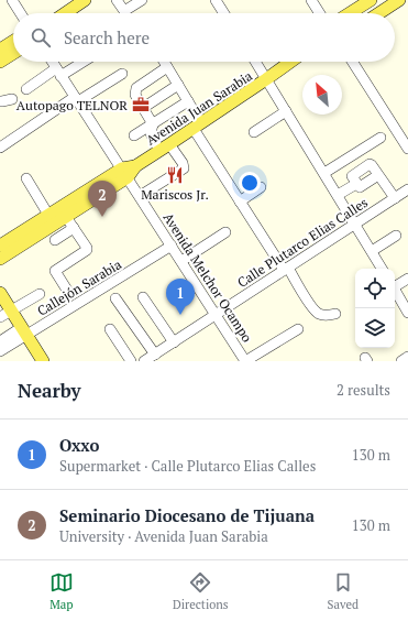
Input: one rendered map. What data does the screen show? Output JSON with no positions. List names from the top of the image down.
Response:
{
  "streets": {
    "main road": ["Avenida Juan Sarabia"],
    "street": ["Calle Plutarco Elias Calles", "Avenida Melchor Ocampo", "Callejón Sarabia"]
  },
  "crossings": [
    ["Avenida Juan Sarabia", "Avenida Melchor Ocampo"],
    ["Calle Plutarco Elias Calles", "Avenida Melchor Ocampo"],
    ["Avenida Melchor Ocampo", "Callejón Sarabia"]
  ],
  "places": {
    "office": ["Autopago TELNOR"],
    "restaurant": ["Mariscos Jr."]
  },
  "north": "top left",
  "page": {
    "search": "Search here",
    "pins": ["2", "1"],
    "heading": ["Nearby", "2 results"],
    "list": [
      {
        "mark": "1",
        "name": "Oxxo",
        "note": "Supermarket · Calle Plutarco Elias Calles",
        "value": "130 m"
      },
      {
        "mark": "2",
        "name": "Seminario Diocesano de Tijuana",
        "note": "University · Avenida Juan Sarabia",
        "value": "130 m"
      }
    ],
    "nav": ["Map", "Directions", "Saved"]
  }
}
